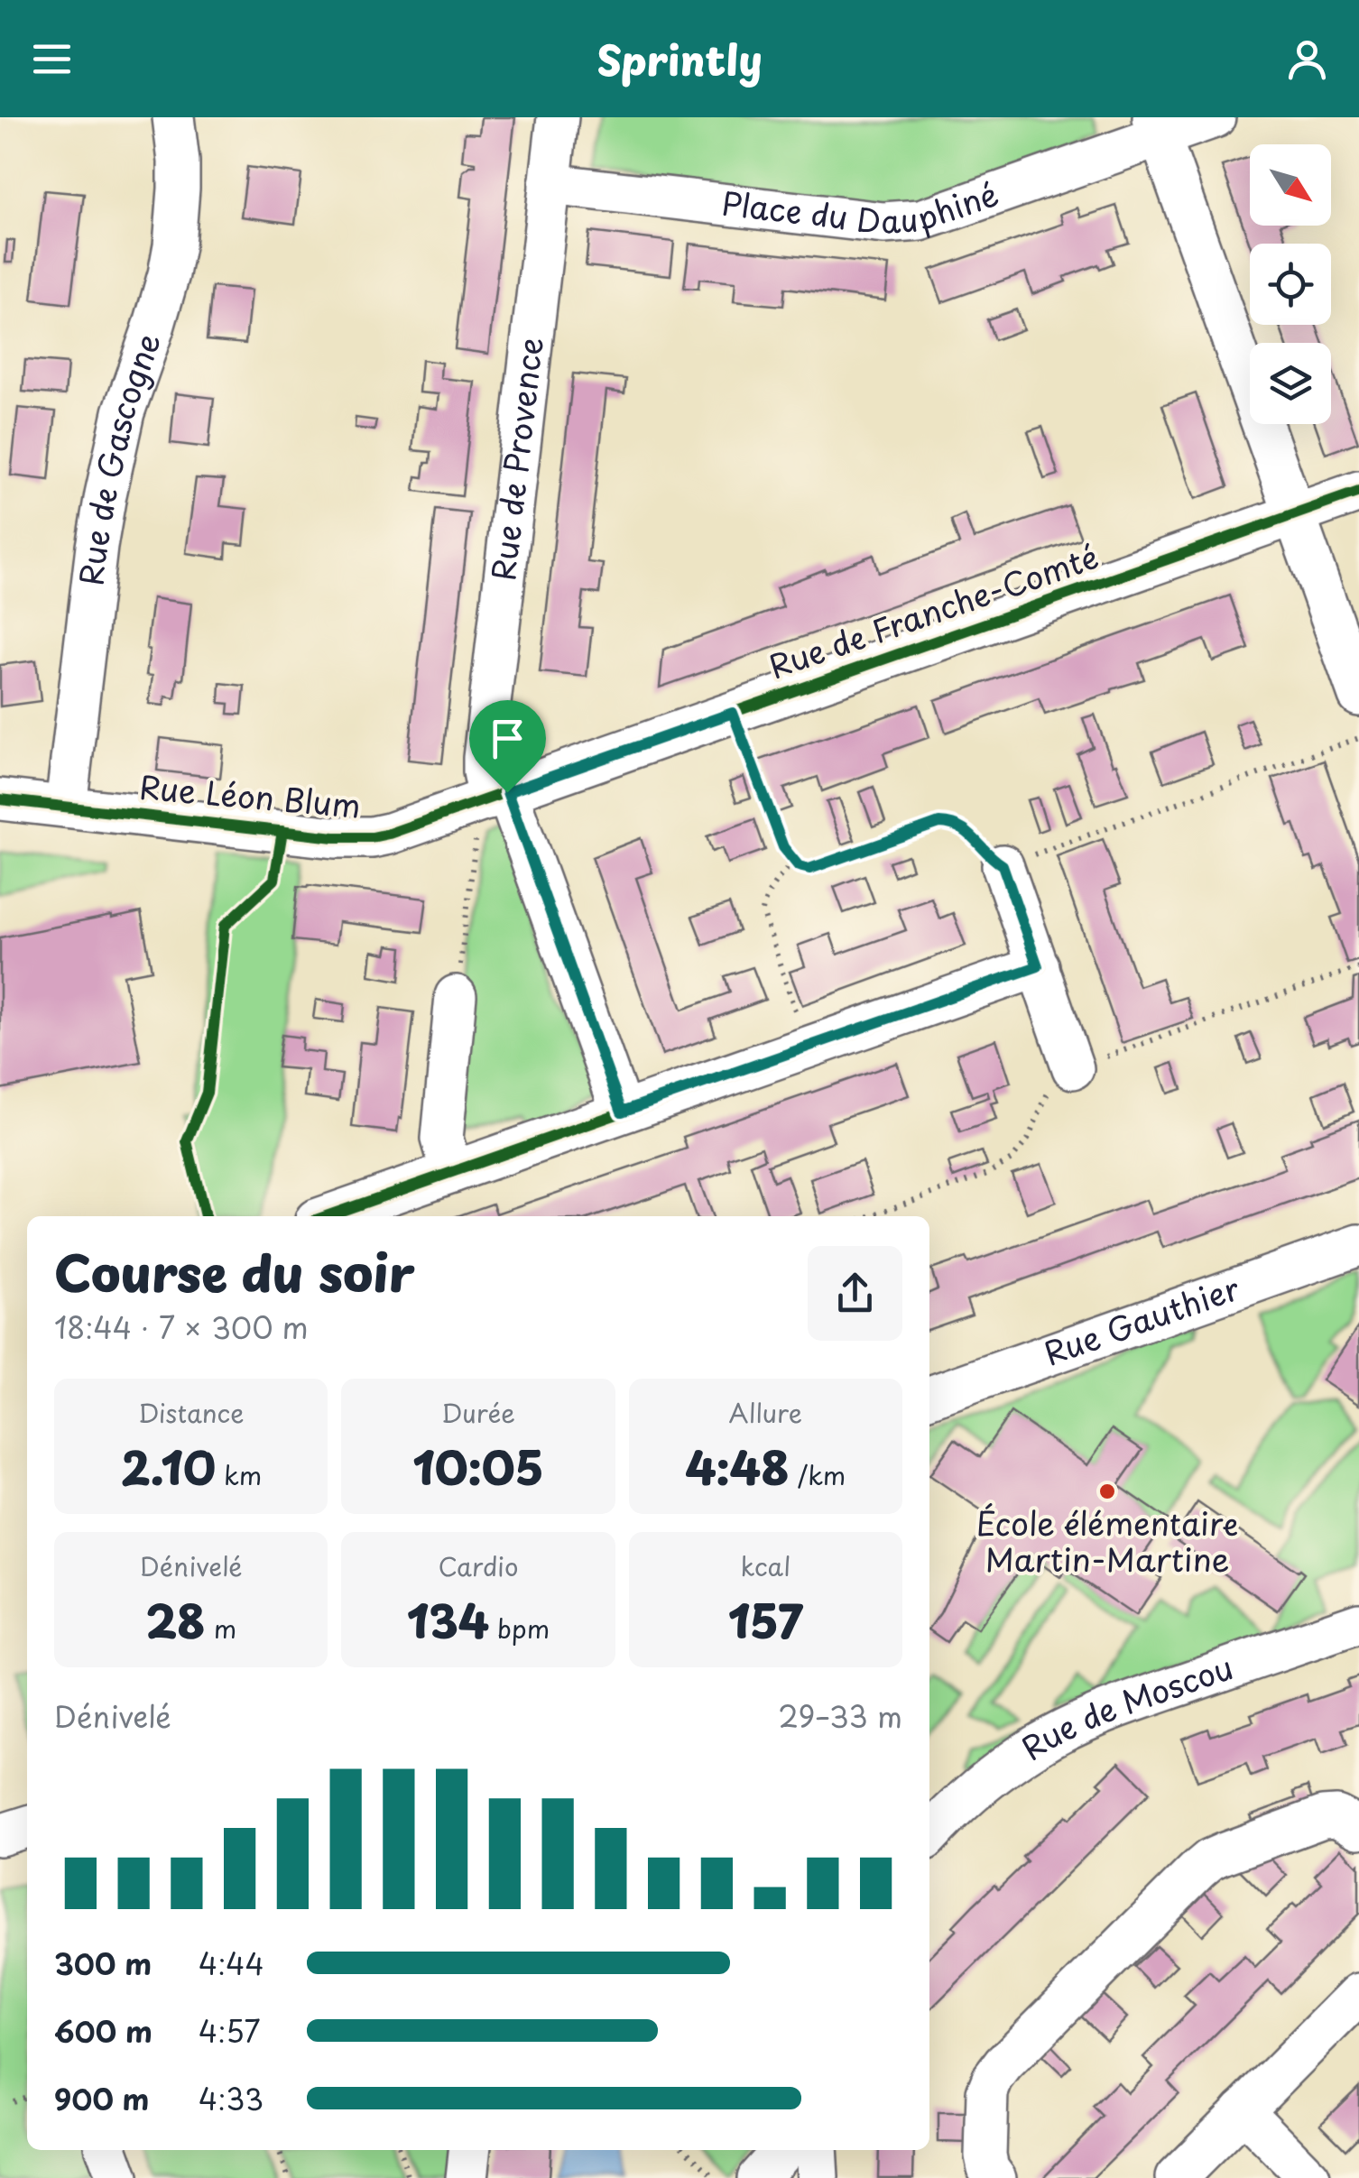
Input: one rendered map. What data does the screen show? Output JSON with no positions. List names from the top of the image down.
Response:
{
  "streets": {
    "street": [
      "Place du Dauphiné",
      "Rue de Provence",
      "Rue de Gascogne",
      "Rue de Franche-Comté",
      "Rue Léon Blum",
      "Rue Gauthier",
      "Rue de Moscou"
    ]
  },
  "crossings": [
    ["Place du Dauphiné", "Rue de Provence"],
    ["Rue de Provence", "Rue de Franche-Comté"],
    ["Rue de Provence", "Rue Léon Blum"],
    ["Rue de Gascogne", "Rue Léon Blum"],
    ["Rue de Franche-Comté", "Rue Léon Blum"]
  ],
  "places": ["École élémentaire Martin-Martine"],
  "north": "bottom right",
  "page": {
    "header": "Sprintly",
    "heading": ["Course du soir", "18:44 · 7 × 300 m"],
    "stats": [
      ["Distance", "2.10 km"],
      ["Durée", "10:05"],
      ["Allure", "4:48 /km"],
      ["Dénivelé", "28 m"],
      ["Cardio", "134 bpm"],
      ["kcal", "157"]
    ],
    "chart": ["Dénivelé", "29–33 m"],
    "list": [
      {
        "name": "300 m",
        "note": "4:44"
      },
      {
        "name": "600 m",
        "note": "4:57"
      },
      {
        "name": "900 m",
        "note": "4:33"
      }
    ]
  }
}
